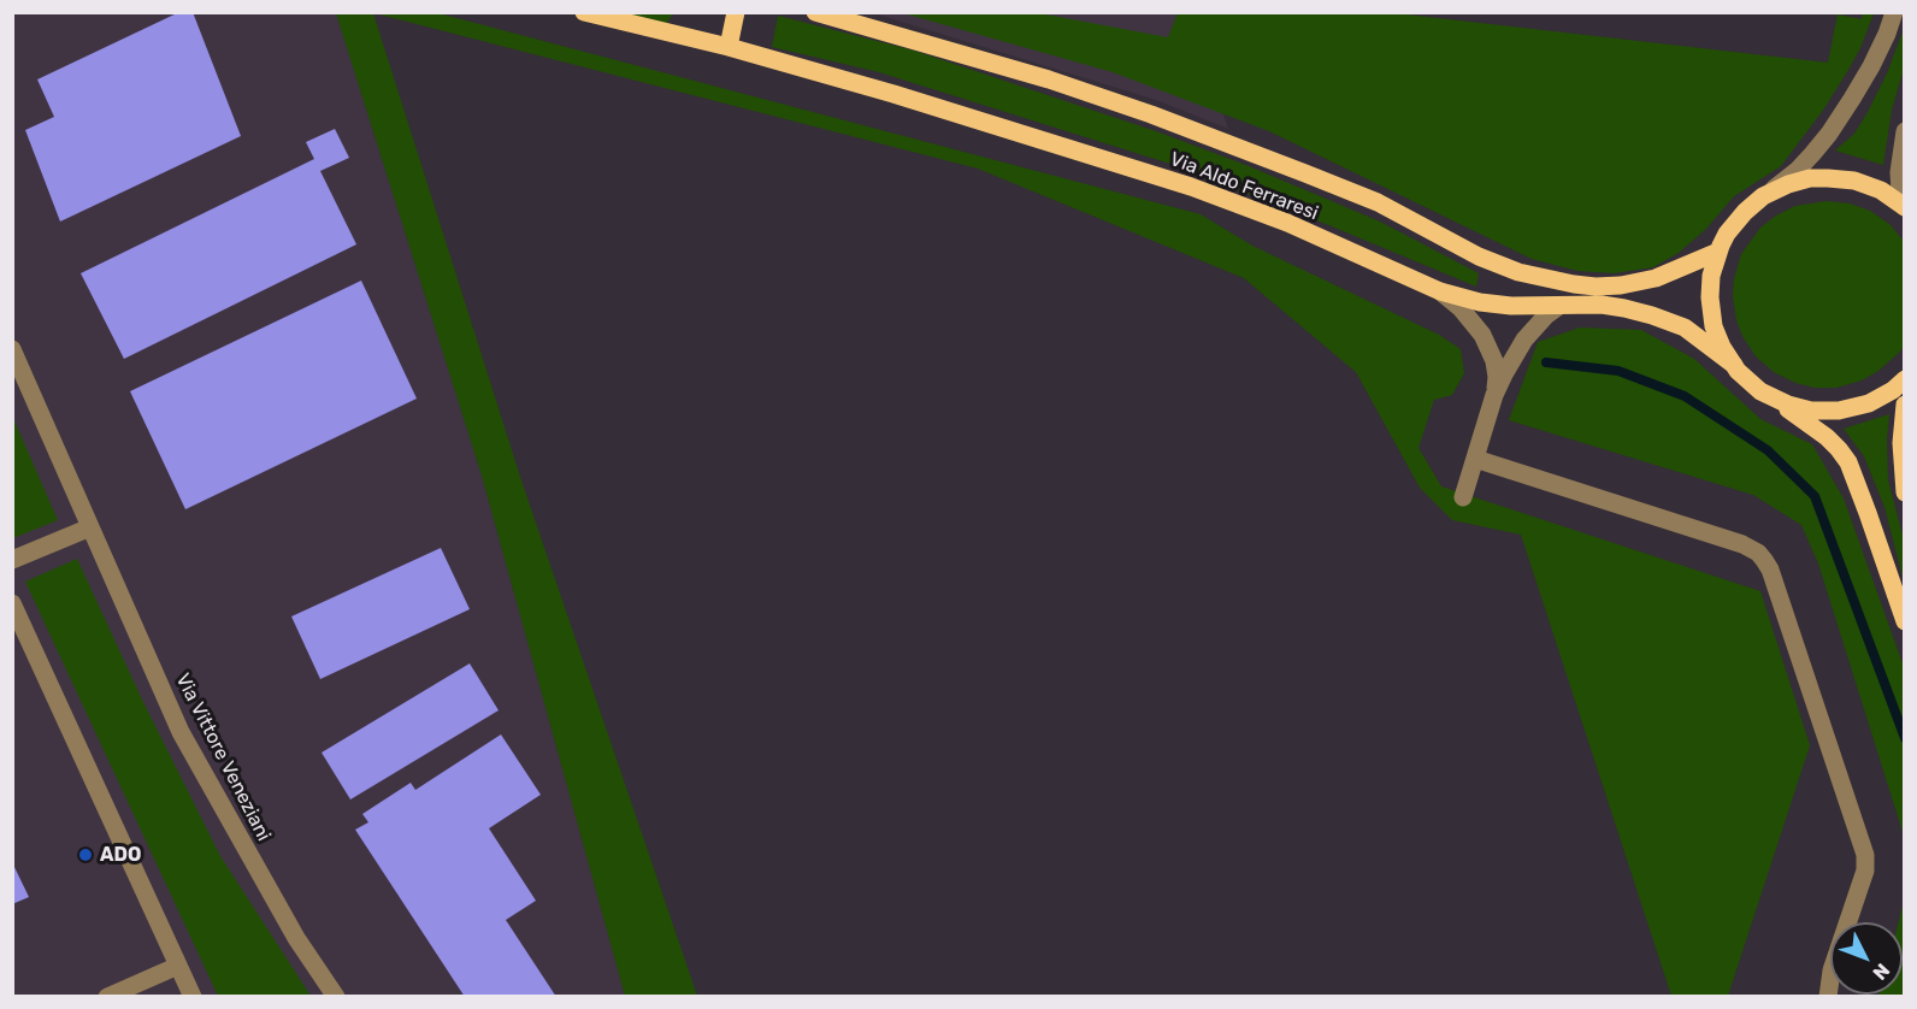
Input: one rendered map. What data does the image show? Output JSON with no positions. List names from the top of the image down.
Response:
{
  "streets": {
    "main road": ["Via Aldo Ferraresi"],
    "street": ["Via Vittore Veneziani"]
  },
  "places": ["ADO"],
  "north": "bottom right"
}
